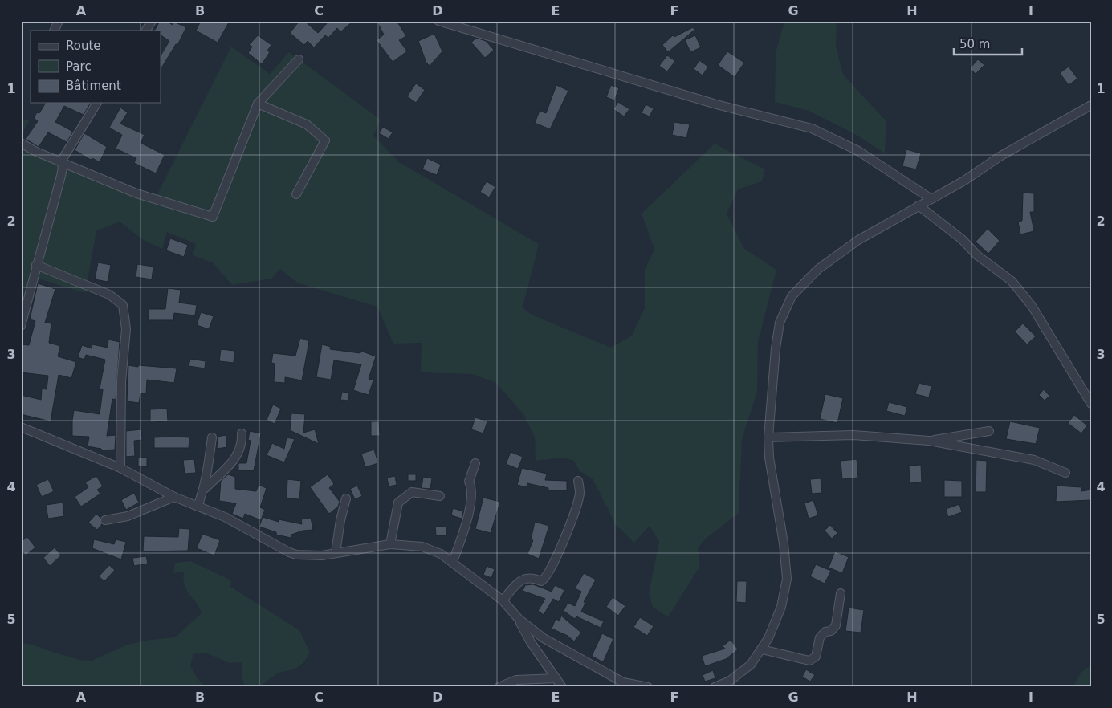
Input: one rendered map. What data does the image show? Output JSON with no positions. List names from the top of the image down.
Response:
{
  "legend": ["Route", "Parc", "Bâtiment"],
  "scale_bar": "50 m",
  "grid": {
    "columns": [
      "A",
      "B",
      "C",
      "D",
      "E",
      "F",
      "G",
      "H",
      "I"
    ],
    "rows": [
      "1",
      "2",
      "3",
      "4",
      "5"
    ]
  }
}
